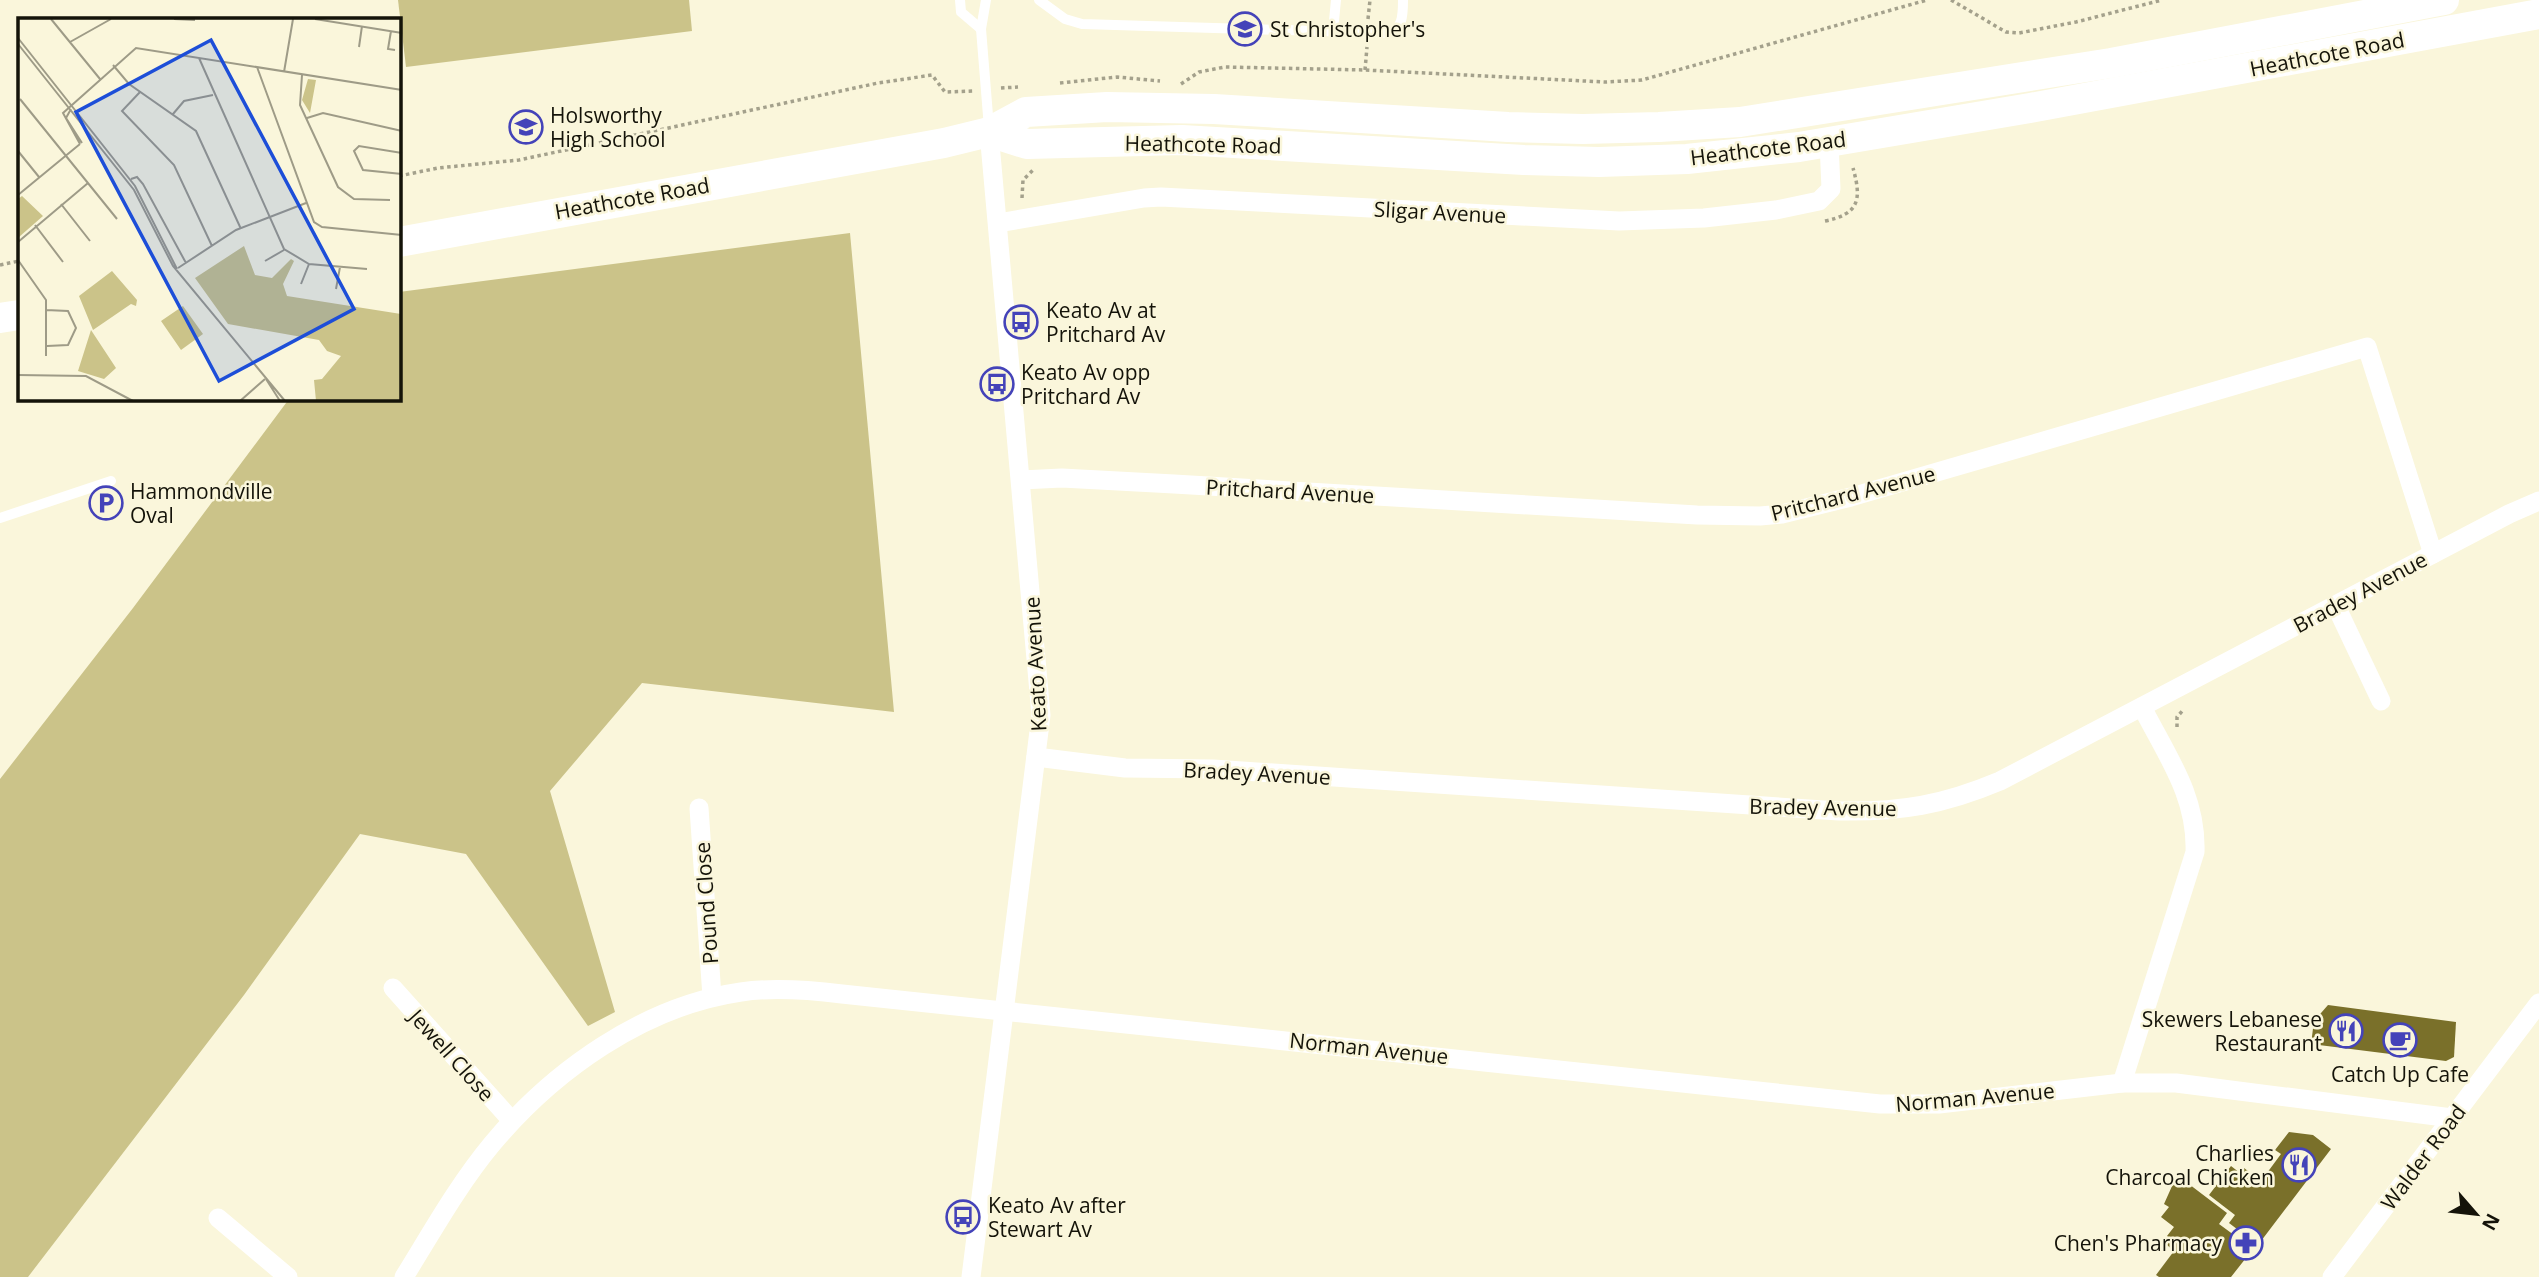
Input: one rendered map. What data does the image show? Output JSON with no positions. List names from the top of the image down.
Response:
{
  "streets": {
    "main road": ["Heathcote Road"],
    "street": [
      "Sligar Avenue",
      "Pritchard Avenue",
      "Bradey Avenue",
      "Keato Avenue",
      "Pound Close",
      "Norman Avenue",
      "Jewell Close",
      "Walder Road"
    ]
  },
  "crossings": [
    ["Heathcote Road", "Sligar Avenue"],
    ["Heathcote Road", "Keato Avenue"],
    ["Sligar Avenue", "Keato Avenue"],
    ["Pritchard Avenue", "Bradey Avenue"],
    ["Pritchard Avenue", "Keato Avenue"],
    ["Bradey Avenue", "Keato Avenue"],
    ["Keato Avenue", "Norman Avenue"],
    ["Pound Close", "Norman Avenue"],
    ["Norman Avenue", "Jewell Close"],
    ["Norman Avenue", "Walder Road"]
  ],
  "places": {
    "school or university": ["St Christopher's", "Holsworthy High School"],
    "bus stop": ["Keato Av at Pritchard Av", "Keato Av opp Pritchard Av", "Keato Av after Stewart Av"],
    "parking": ["Hammondville Oval"],
    "restaurant": ["Skewers Lebanese Restaurant", "Charlies Charcoal Chicken"],
    "cafe": ["Catch Up Cafe"],
    "pharmacy": ["Chen's Pharmacy"]
  },
  "north": "bottom right"
}
